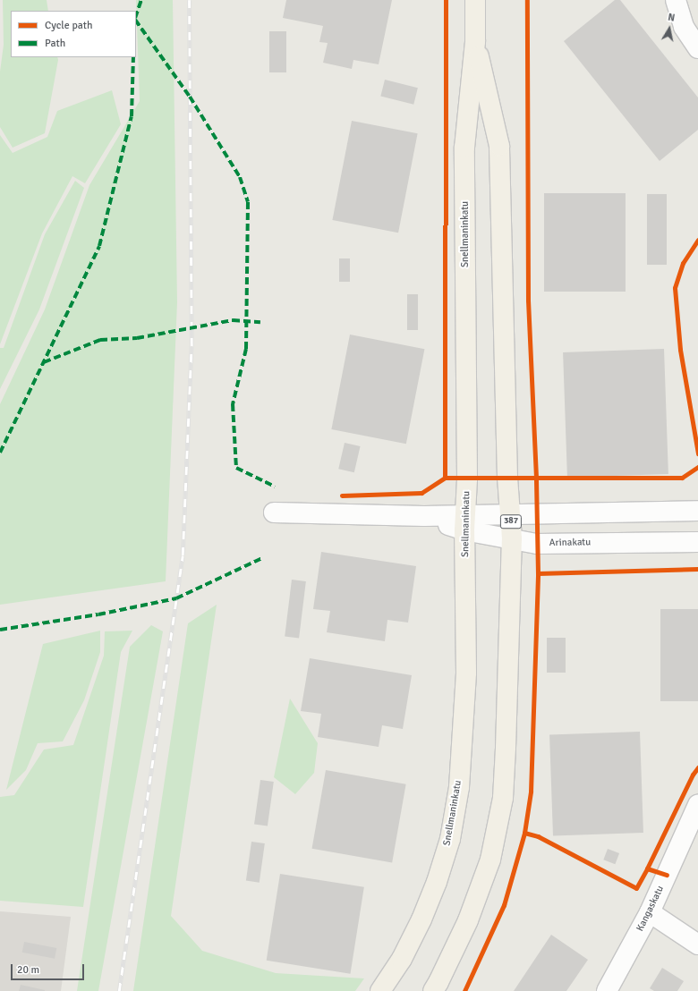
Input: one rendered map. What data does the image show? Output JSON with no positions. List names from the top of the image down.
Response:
{
  "streets": {
    "main road": ["Snellmaninkatu", "387"],
    "street": ["Arinakatu", "Kangaskatu"]
  },
  "crossings": [
    ["Snellmaninkatu", "Arinakatu"]
  ],
  "legend": ["Cycle path", "Path"],
  "scale_bar": "20 m",
  "north": "top"
}
